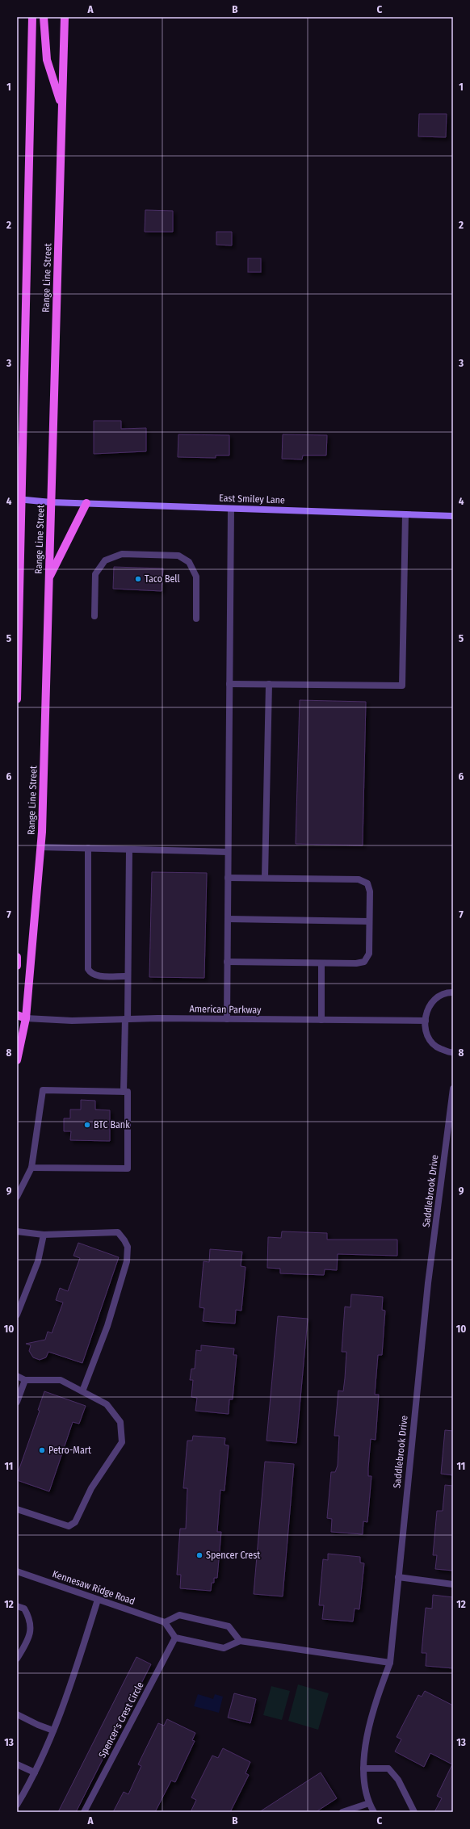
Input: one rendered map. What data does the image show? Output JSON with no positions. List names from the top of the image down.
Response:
{
  "streets": {
    "main road": ["Range Line Street"],
    "street": [
      "East Smiley Lane",
      "American Parkway",
      "Saddlebrook Drive",
      "Kennesaw Ridge Road",
      "Spencer's Crest Circle"
    ]
  },
  "crossings": [
    ["Range Line Street", "East Smiley Lane"],
    ["Range Line Street", "American Parkway"]
  ],
  "places": [
    "Taco Bell",
    "BTC Bank",
    "Petro-Mart",
    "Spencer Crest"
  ],
  "grid": {
    "columns": ["A", "B", "C"],
    "rows": [
      "1",
      "2",
      "3",
      "4",
      "5",
      "6",
      "7",
      "8",
      "9",
      "10",
      "11",
      "12",
      "13"
    ]
  }
}
